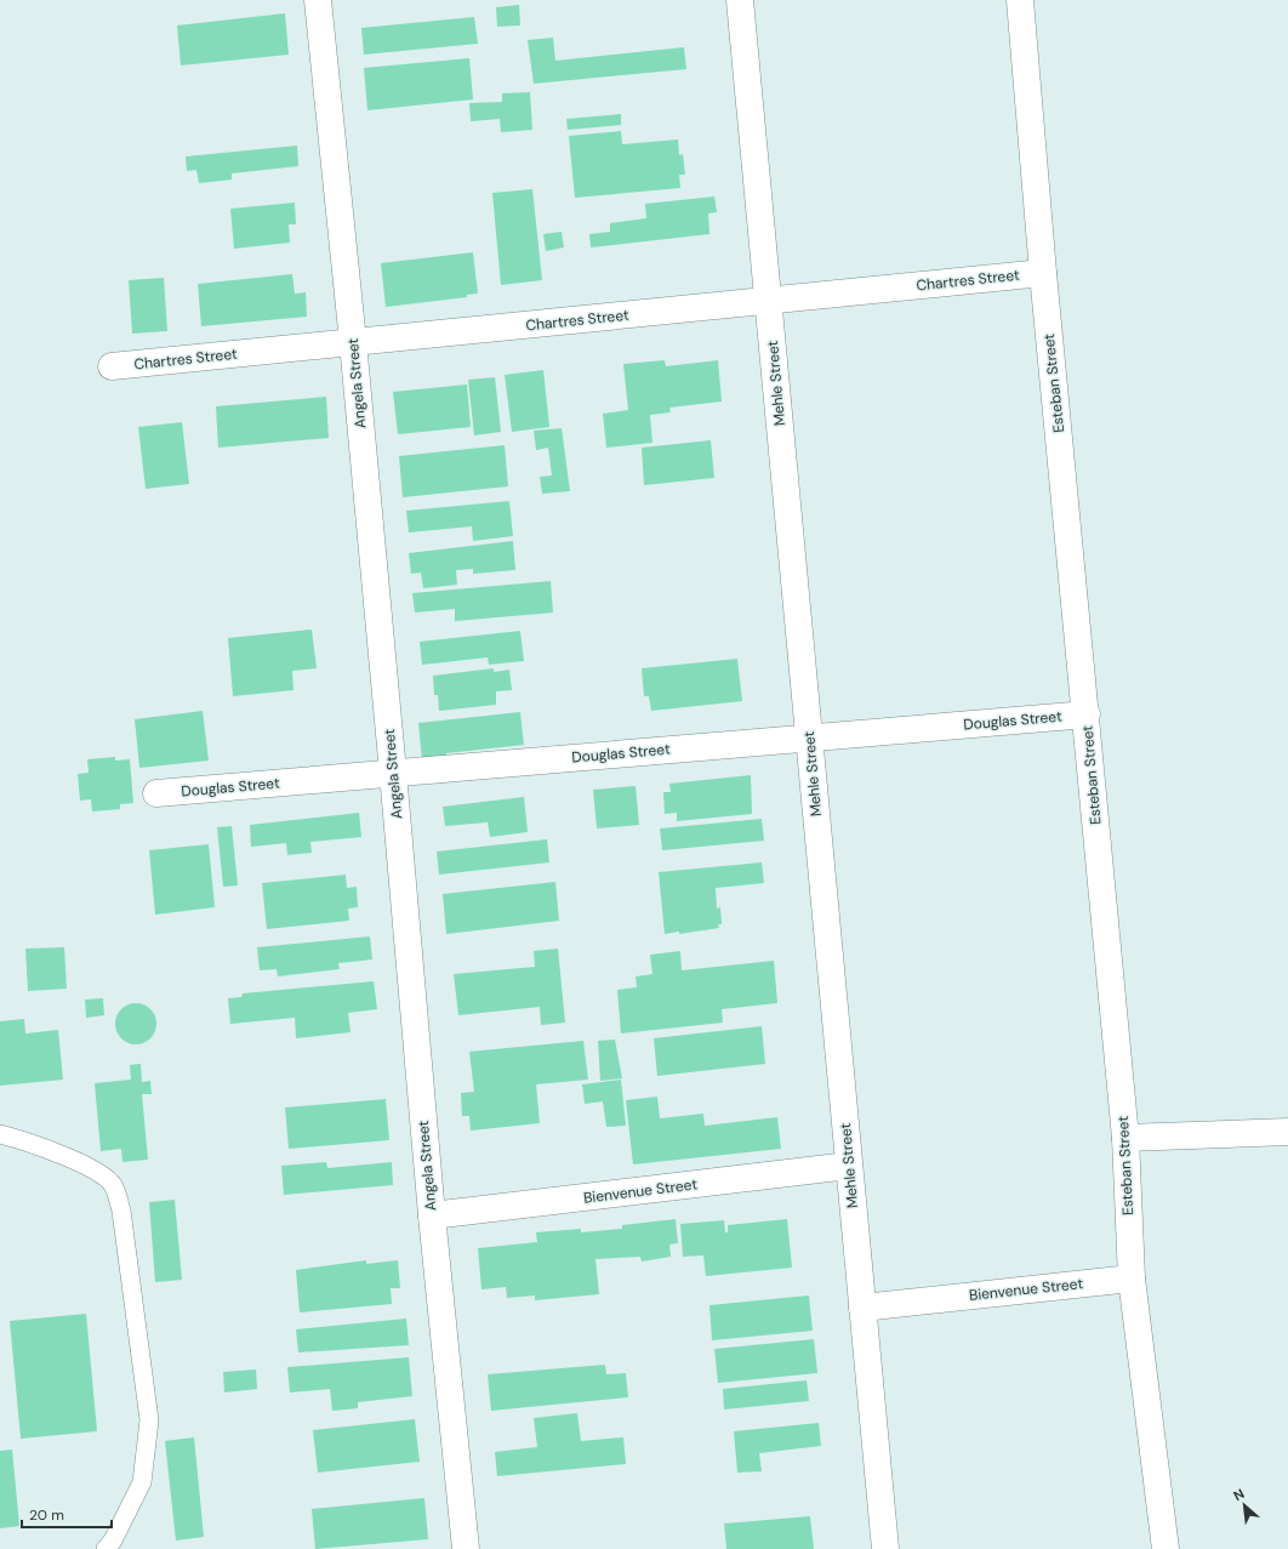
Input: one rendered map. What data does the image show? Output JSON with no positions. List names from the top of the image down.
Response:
{
  "streets": {
    "street": [
      "Chartres Street",
      "Angela Street",
      "Mehle Street",
      "Esteban Street",
      "Douglas Street",
      "Bienvenue Street"
    ]
  },
  "crossings": [
    ["Chartres Street", "Angela Street"],
    ["Chartres Street", "Mehle Street"],
    ["Chartres Street", "Esteban Street"],
    ["Angela Street", "Douglas Street"],
    ["Angela Street", "Bienvenue Street"],
    ["Mehle Street", "Douglas Street"],
    ["Mehle Street", "Bienvenue Street"],
    ["Esteban Street", "Douglas Street"],
    ["Esteban Street", "Bienvenue Street"]
  ],
  "scale_bar": "20 m",
  "north": "top left"
}
